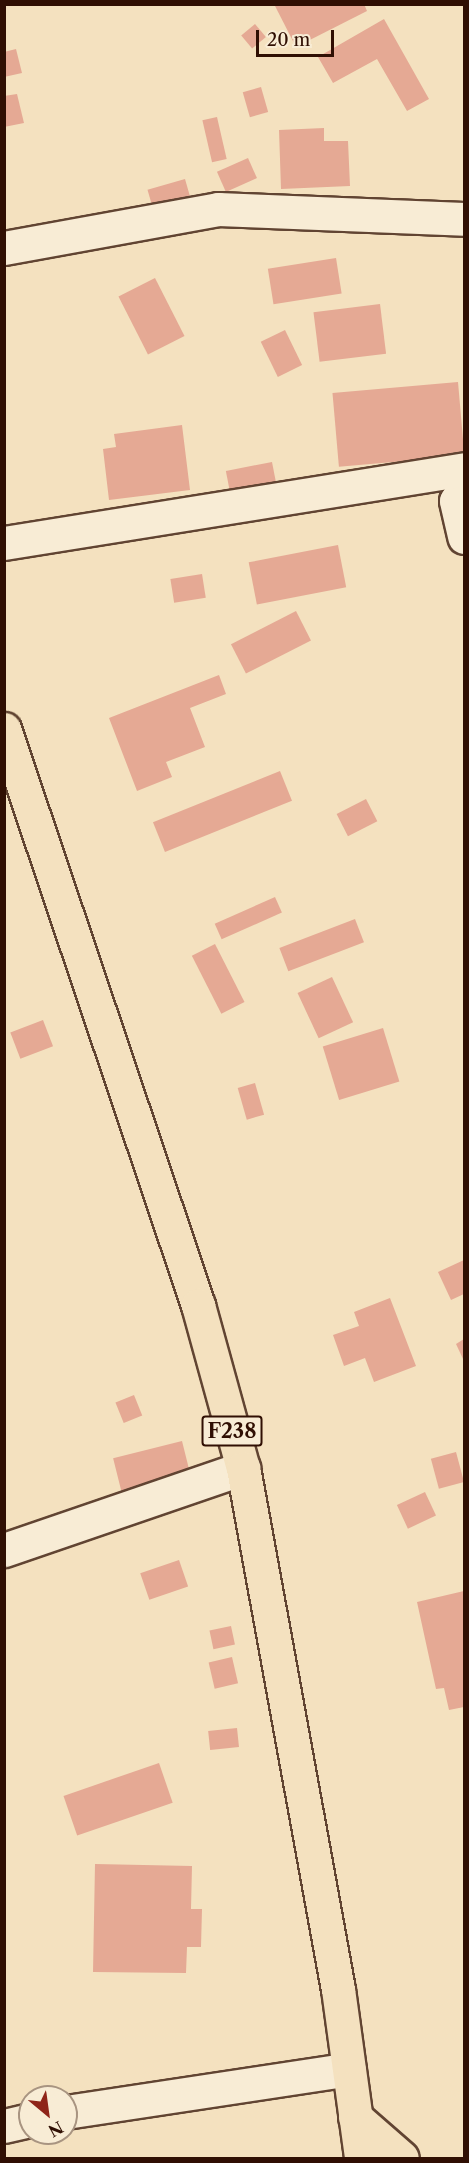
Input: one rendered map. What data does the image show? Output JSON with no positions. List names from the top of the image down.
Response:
{
  "streets": {
    "main road": ["F238"]
  },
  "scale_bar": "20 m",
  "north": "bottom right"
}
